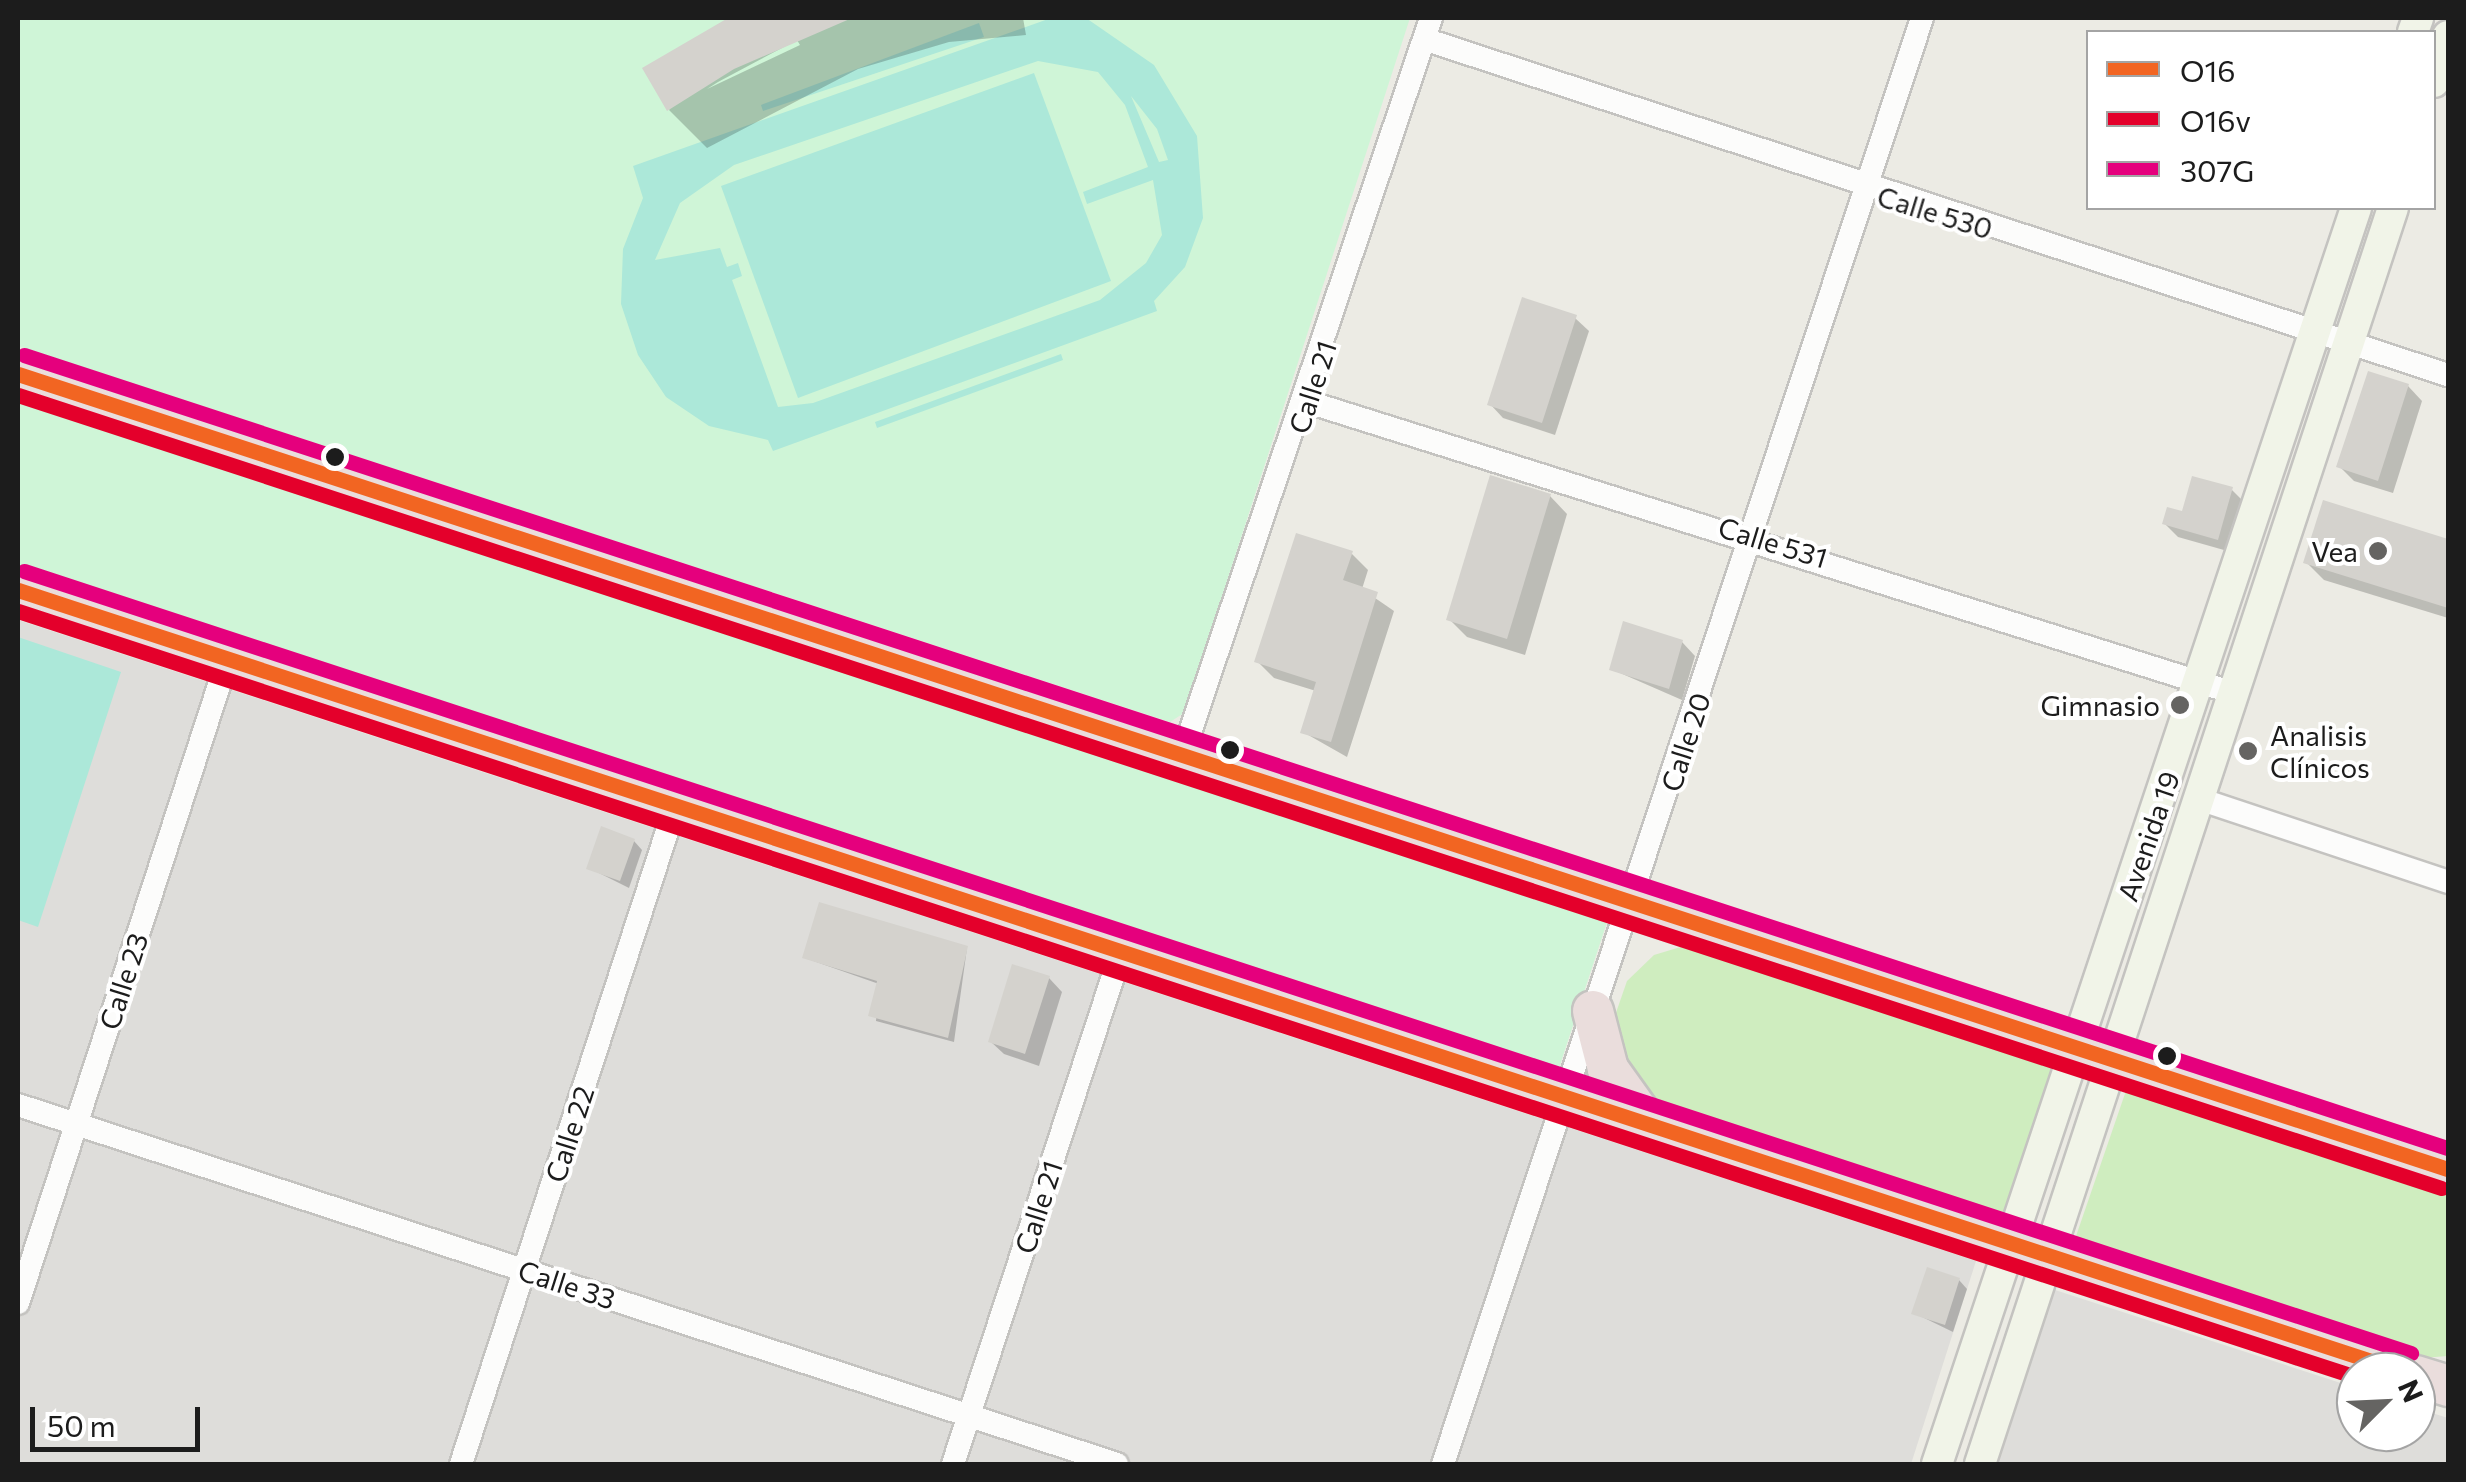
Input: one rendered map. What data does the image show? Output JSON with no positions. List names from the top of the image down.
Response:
{
  "streets": {
    "main road": ["Avenida 19"],
    "street": [
      "Calle 530",
      "Calle 21",
      "Calle 531",
      "Calle 20",
      "Calle 23",
      "Calle 22",
      "Calle 33"
    ]
  },
  "crossings": [
    ["Calle 530", "Calle 21"],
    ["Calle 530", "Calle 20"],
    ["Calle 530", "Avenida 19"],
    ["Calle 21", "Calle 531"],
    ["Calle 21", "Calle 33"],
    ["Calle 531", "Calle 20"],
    ["Calle 531", "Avenida 19"],
    ["Calle 23", "Calle 33"],
    ["Calle 22", "Calle 33"]
  ],
  "places": ["Vea", "Gimnasio", "Analisis Clínicos"],
  "lines": ["transit line 307G", "transit line O16", "transit line O16v"],
  "legend": ["O16", "O16v", "307G"],
  "scale_bar": "50 m",
  "north": "top right"
}
